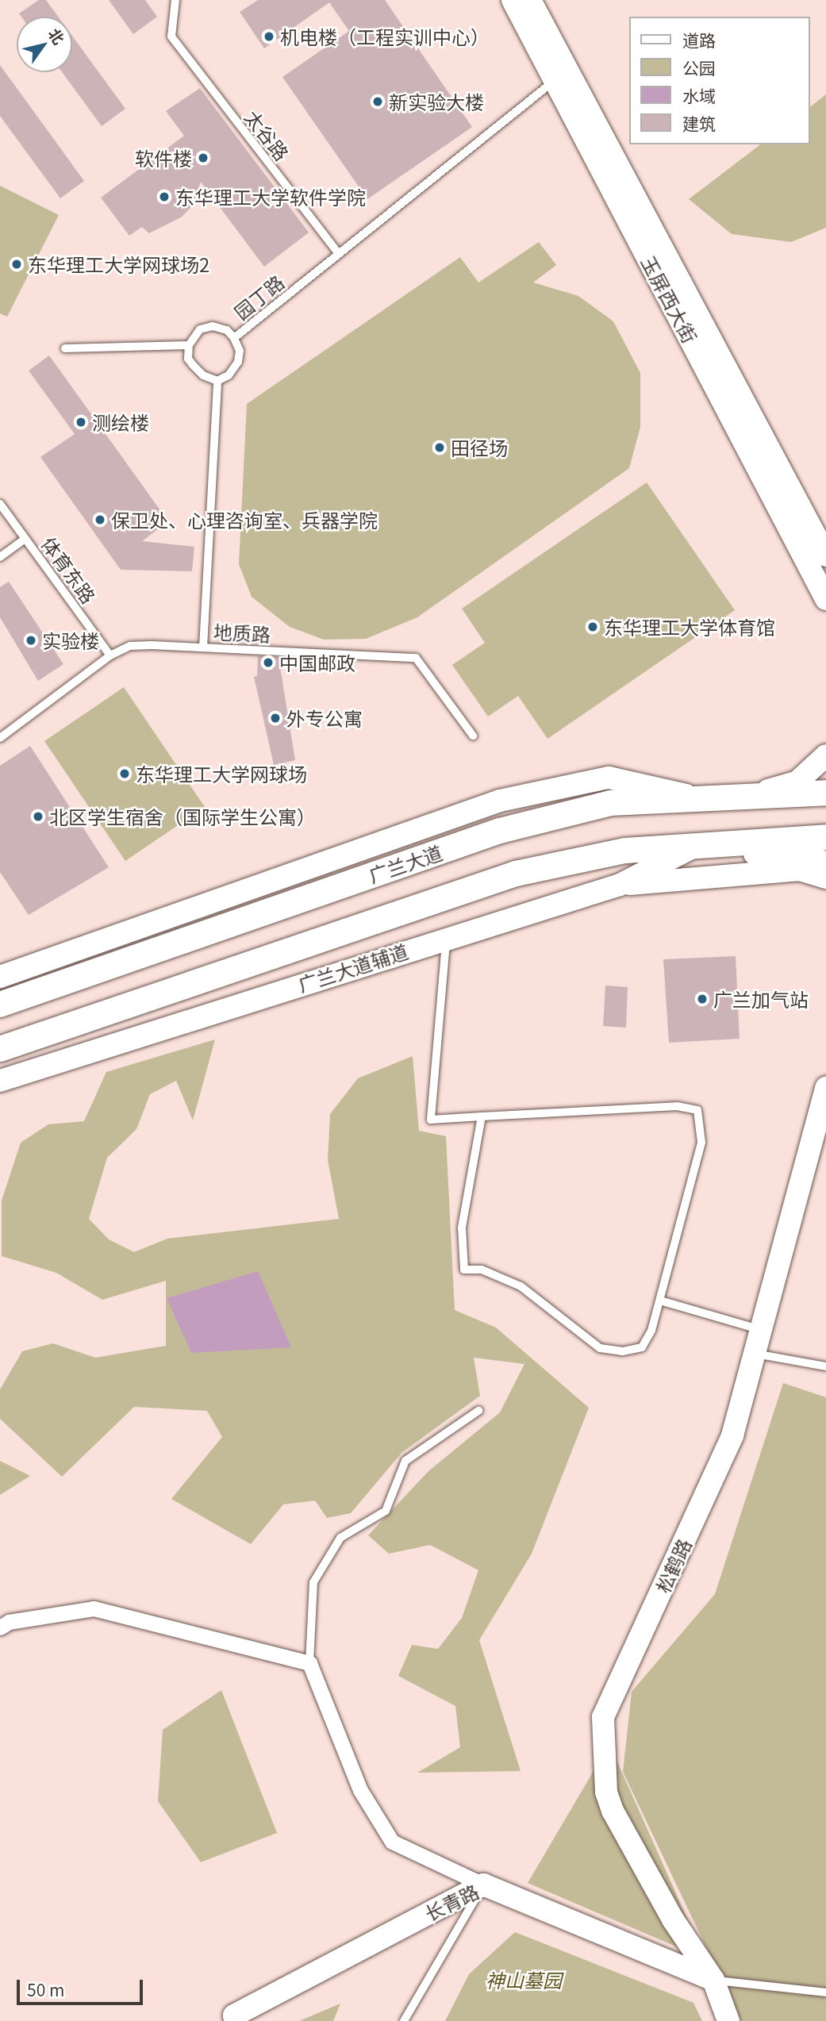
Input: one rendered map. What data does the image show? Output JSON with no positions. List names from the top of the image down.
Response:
{
  "streets": {
    "main road": [
      "玉屏西大街",
      "广兰大道",
      "广兰大道辅道",
      "松鹤路",
      "长青路"
    ],
    "lane": [
      "太谷路",
      "园丁路",
      "体育东路",
      "地质路"
    ]
  },
  "crossings": [
    ["太谷路", "园丁路"],
    ["园丁路", "玉屏西大街"],
    ["体育东路", "地质路"],
    ["松鹤路", "长青路"]
  ],
  "parks": ["神山墓园"],
  "places": [
    "机电楼（工程实训中心）",
    "新实验大楼",
    "软件楼",
    "东华理工大学软件学院",
    "东华理工大学网球场2",
    "测绘楼",
    "田径场",
    "保卫处、心理咨询室、兵器学院",
    "东华理工大学体育馆",
    "实验楼",
    "中国邮政",
    "外专公寓",
    "东华理工大学网球场",
    "北区学生宿舍（国际学生公寓）",
    "广兰加气站"
  ],
  "legend": [
    "道路",
    "公园",
    "水域",
    "建筑"
  ],
  "scale_bar": "50 m",
  "north": "top right"
}
